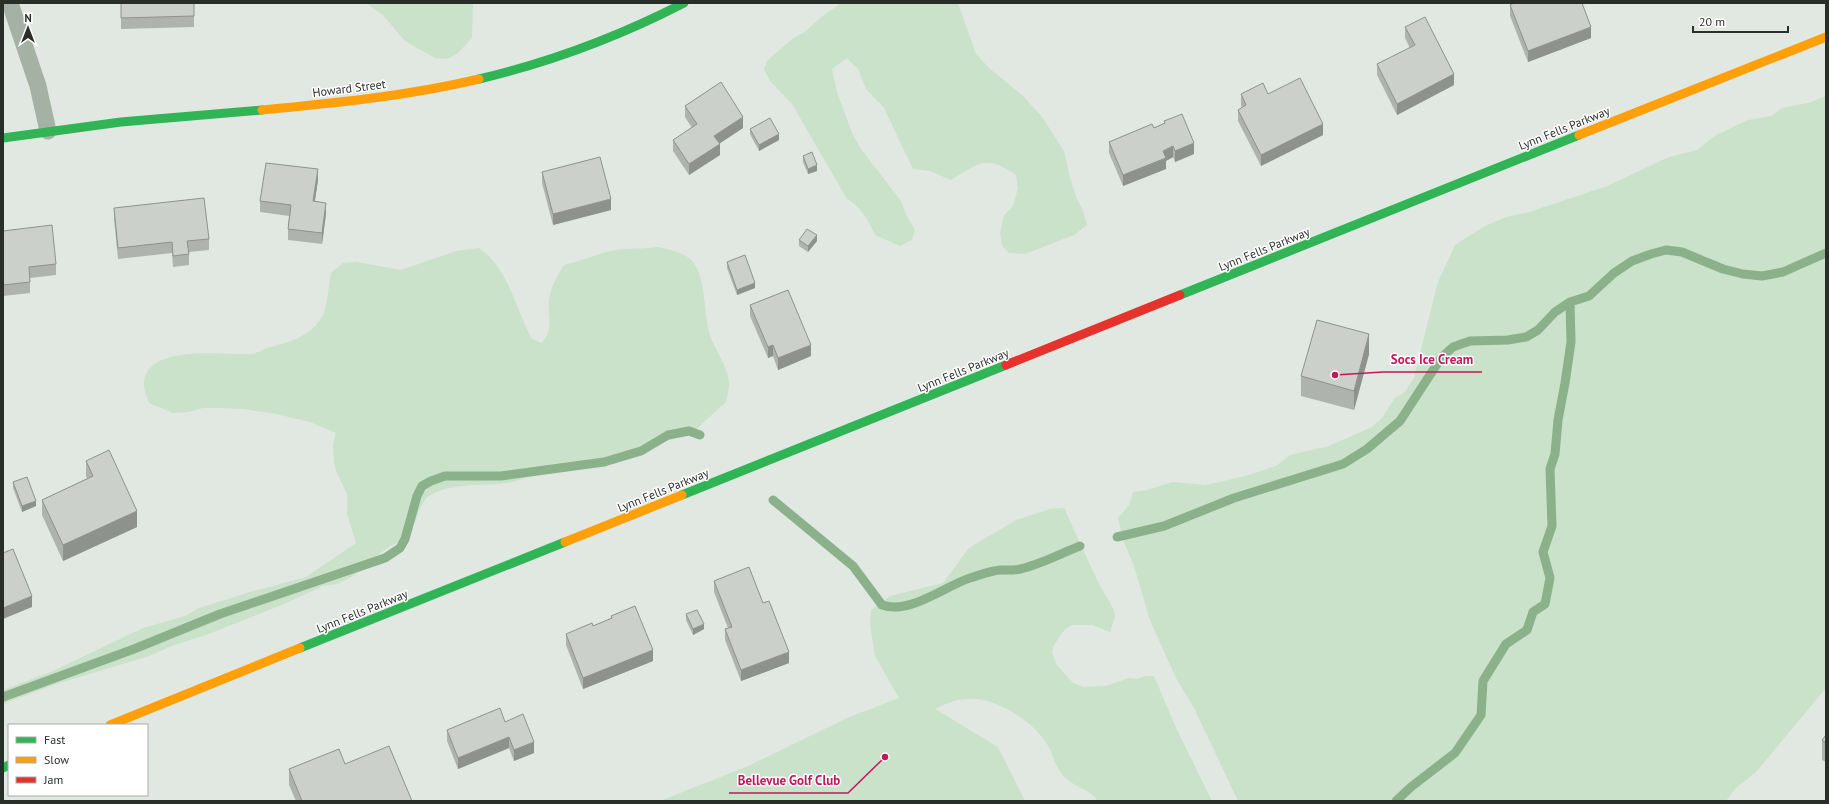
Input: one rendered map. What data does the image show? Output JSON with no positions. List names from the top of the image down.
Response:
{
  "streets": {
    "main road": ["Howard Street", "Lynn Fells Parkway"]
  },
  "places": ["Socs Ice Cream", "Bellevue Golf Club"],
  "legend": ["Fast", "Slow", "Jam"],
  "scale_bar": "20 m",
  "north": "top"
}
